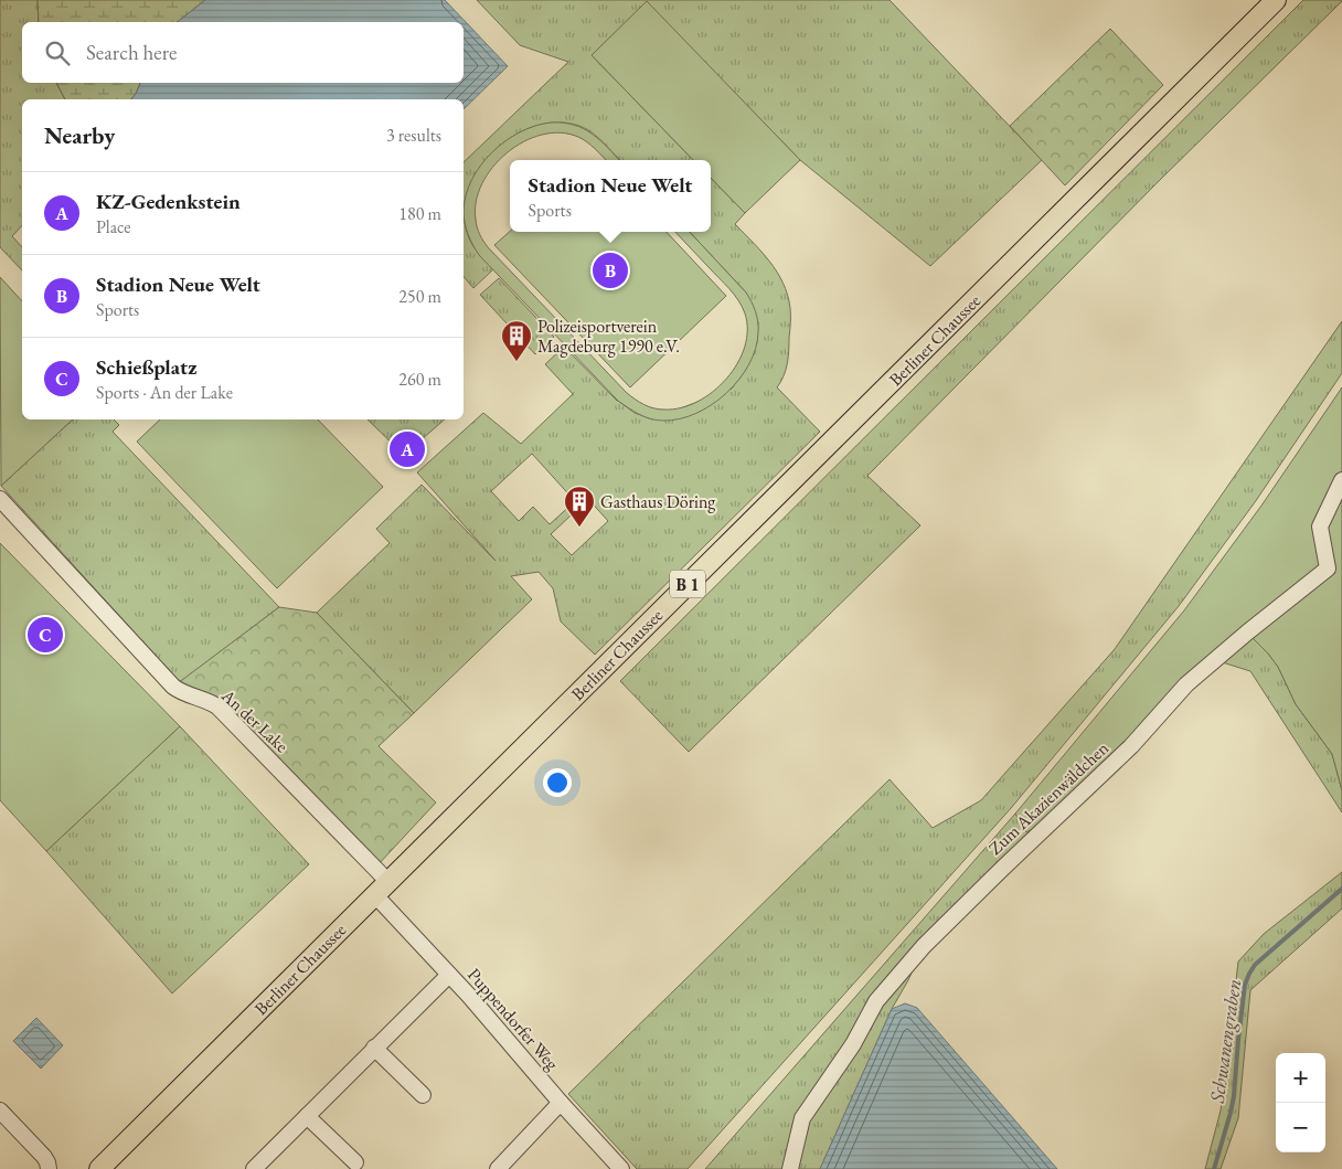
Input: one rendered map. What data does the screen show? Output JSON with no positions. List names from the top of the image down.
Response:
{
  "streets": {
    "main road": ["Berliner Chaussee", "B 1"],
    "street": ["An der Lake", "Zum Akazienwäldchen", "Puppendorfer Weg"]
  },
  "crossings": [
    ["Berliner Chaussee", "An der Lake"],
    ["Berliner Chaussee", "Puppendorfer Weg"],
    ["An der Lake", "Puppendorfer Weg"]
  ],
  "water": ["Schwanengraben"],
  "places": {
    "building": ["Polizeisportverein Magdeburg 1990 e.V.", "Gasthaus Döring"]
  },
  "page": {
    "search": "Search here",
    "heading": ["Nearby", "3 results"],
    "popup": ["Stadion Neue Welt", "Sports"],
    "list": [
      {
        "mark": "A",
        "name": "KZ-Gedenkstein",
        "note": "Place",
        "value": "180 m"
      },
      {
        "mark": "B",
        "name": "Stadion Neue Welt",
        "note": "Sports",
        "value": "250 m"
      },
      {
        "mark": "C",
        "name": "Schießplatz",
        "note": "Sports · An der Lake",
        "value": "260 m"
      }
    ],
    "pins": ["B", "A", "C"],
    "map_buttons": ["+", "−"]
  }
}
